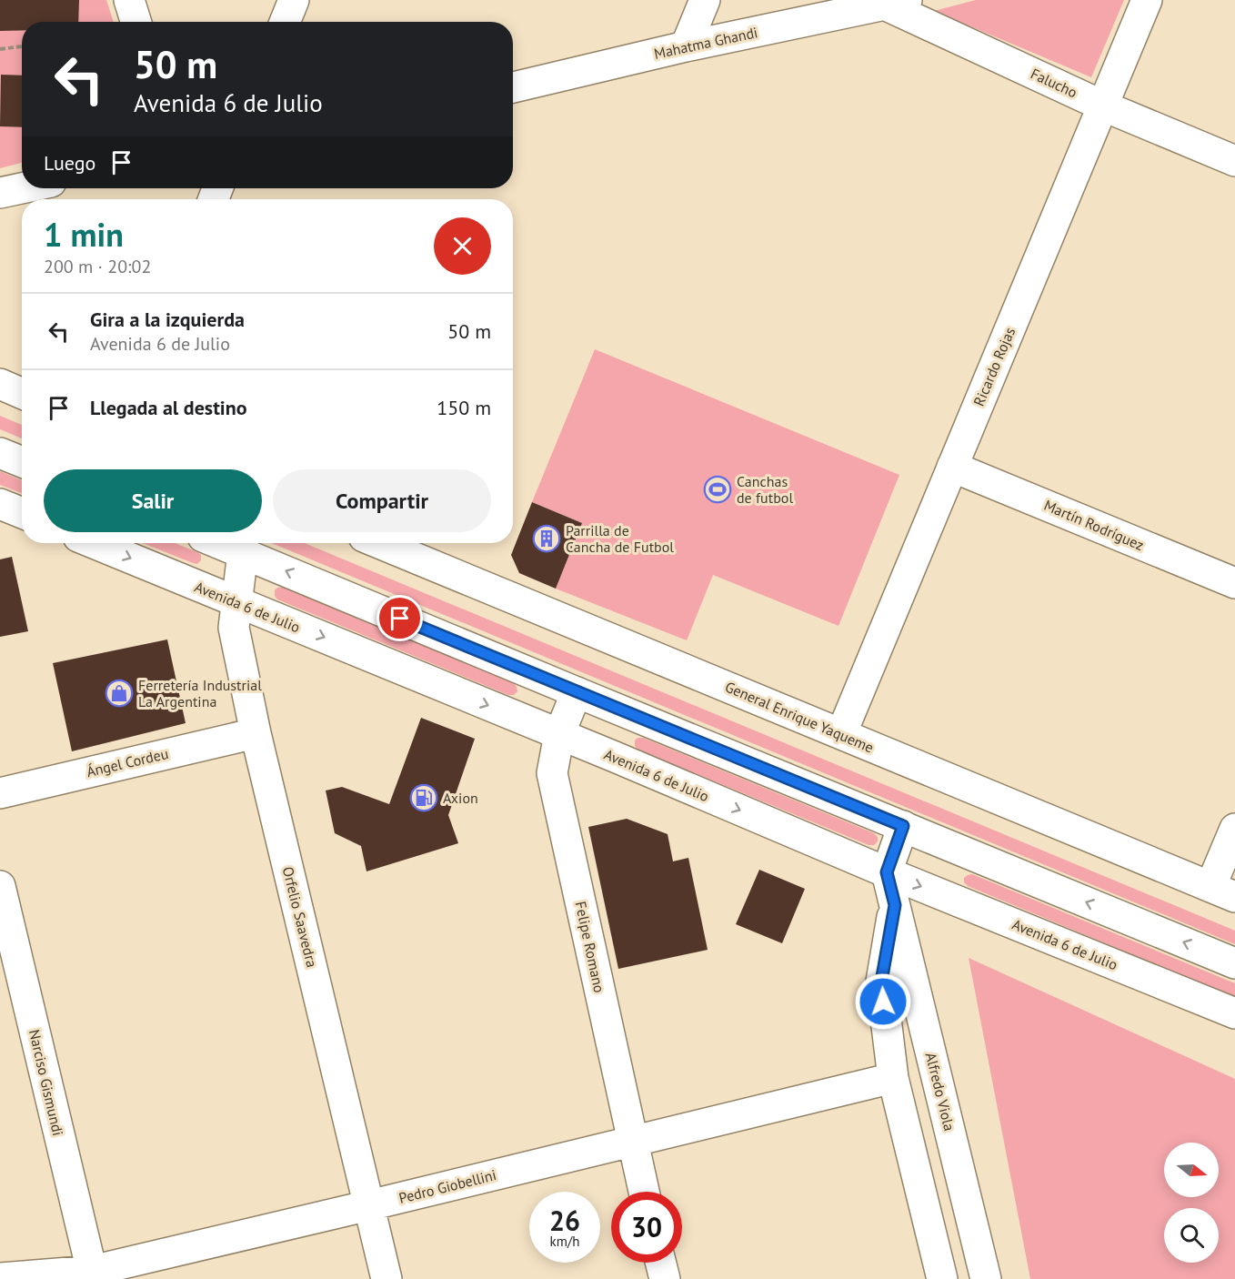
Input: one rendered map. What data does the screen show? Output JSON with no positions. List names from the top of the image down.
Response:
{
  "streets": {
    "street": [
      "Mahatma Ghandi",
      "Falucho",
      "Ricardo Rojas",
      "Martín Rodríguez",
      "Avenida 6 de Julio",
      "General Enrique Yaqueme",
      "Ángel Cordeu",
      "Orfelio Saavedra",
      "Felipe Romano",
      "Narciso Gismundi",
      "Alfredo Viola",
      "Pedro Giobellini"
    ]
  },
  "crossings": [
    ["Mahatma Ghandi", "Falucho"],
    ["Falucho", "Ricardo Rojas"],
    ["Ricardo Rojas", "Martín Rodríguez"],
    ["Ricardo Rojas", "General Enrique Yaqueme"],
    ["Avenida 6 de Julio", "Orfelio Saavedra"],
    ["Avenida 6 de Julio", "Felipe Romano"],
    ["Avenida 6 de Julio", "Alfredo Viola"],
    ["Ángel Cordeu", "Orfelio Saavedra"],
    ["Orfelio Saavedra", "Pedro Giobellini"],
    ["Felipe Romano", "Pedro Giobellini"],
    ["Narciso Gismundi", "Pedro Giobellini"],
    ["Alfredo Viola", "Pedro Giobellini"]
  ],
  "places": {
    "sports": ["Canchas de futbol"],
    "building": ["Parrilla de Cancha de Futbol"],
    "shop": ["Ferretería Industrial La Argentina"],
    "fuel station": ["Axion"]
  },
  "north": "right",
  "page": {
    "turn": ["50 m", "Avenida 6 de Julio"],
    "then": "Luego",
    "heading": ["1 min", "200 m · 20:02"],
    "list": [
      {
        "name": "Gira a la izquierda",
        "note": "Avenida 6 de Julio",
        "value": "50 m"
      },
      {
        "name": "Llegada al destino",
        "value": "150 m"
      }
    ],
    "buttons": ["Salir", "Compartir"],
    "speed": "26 km/h",
    "limit": "30"
  }
}
